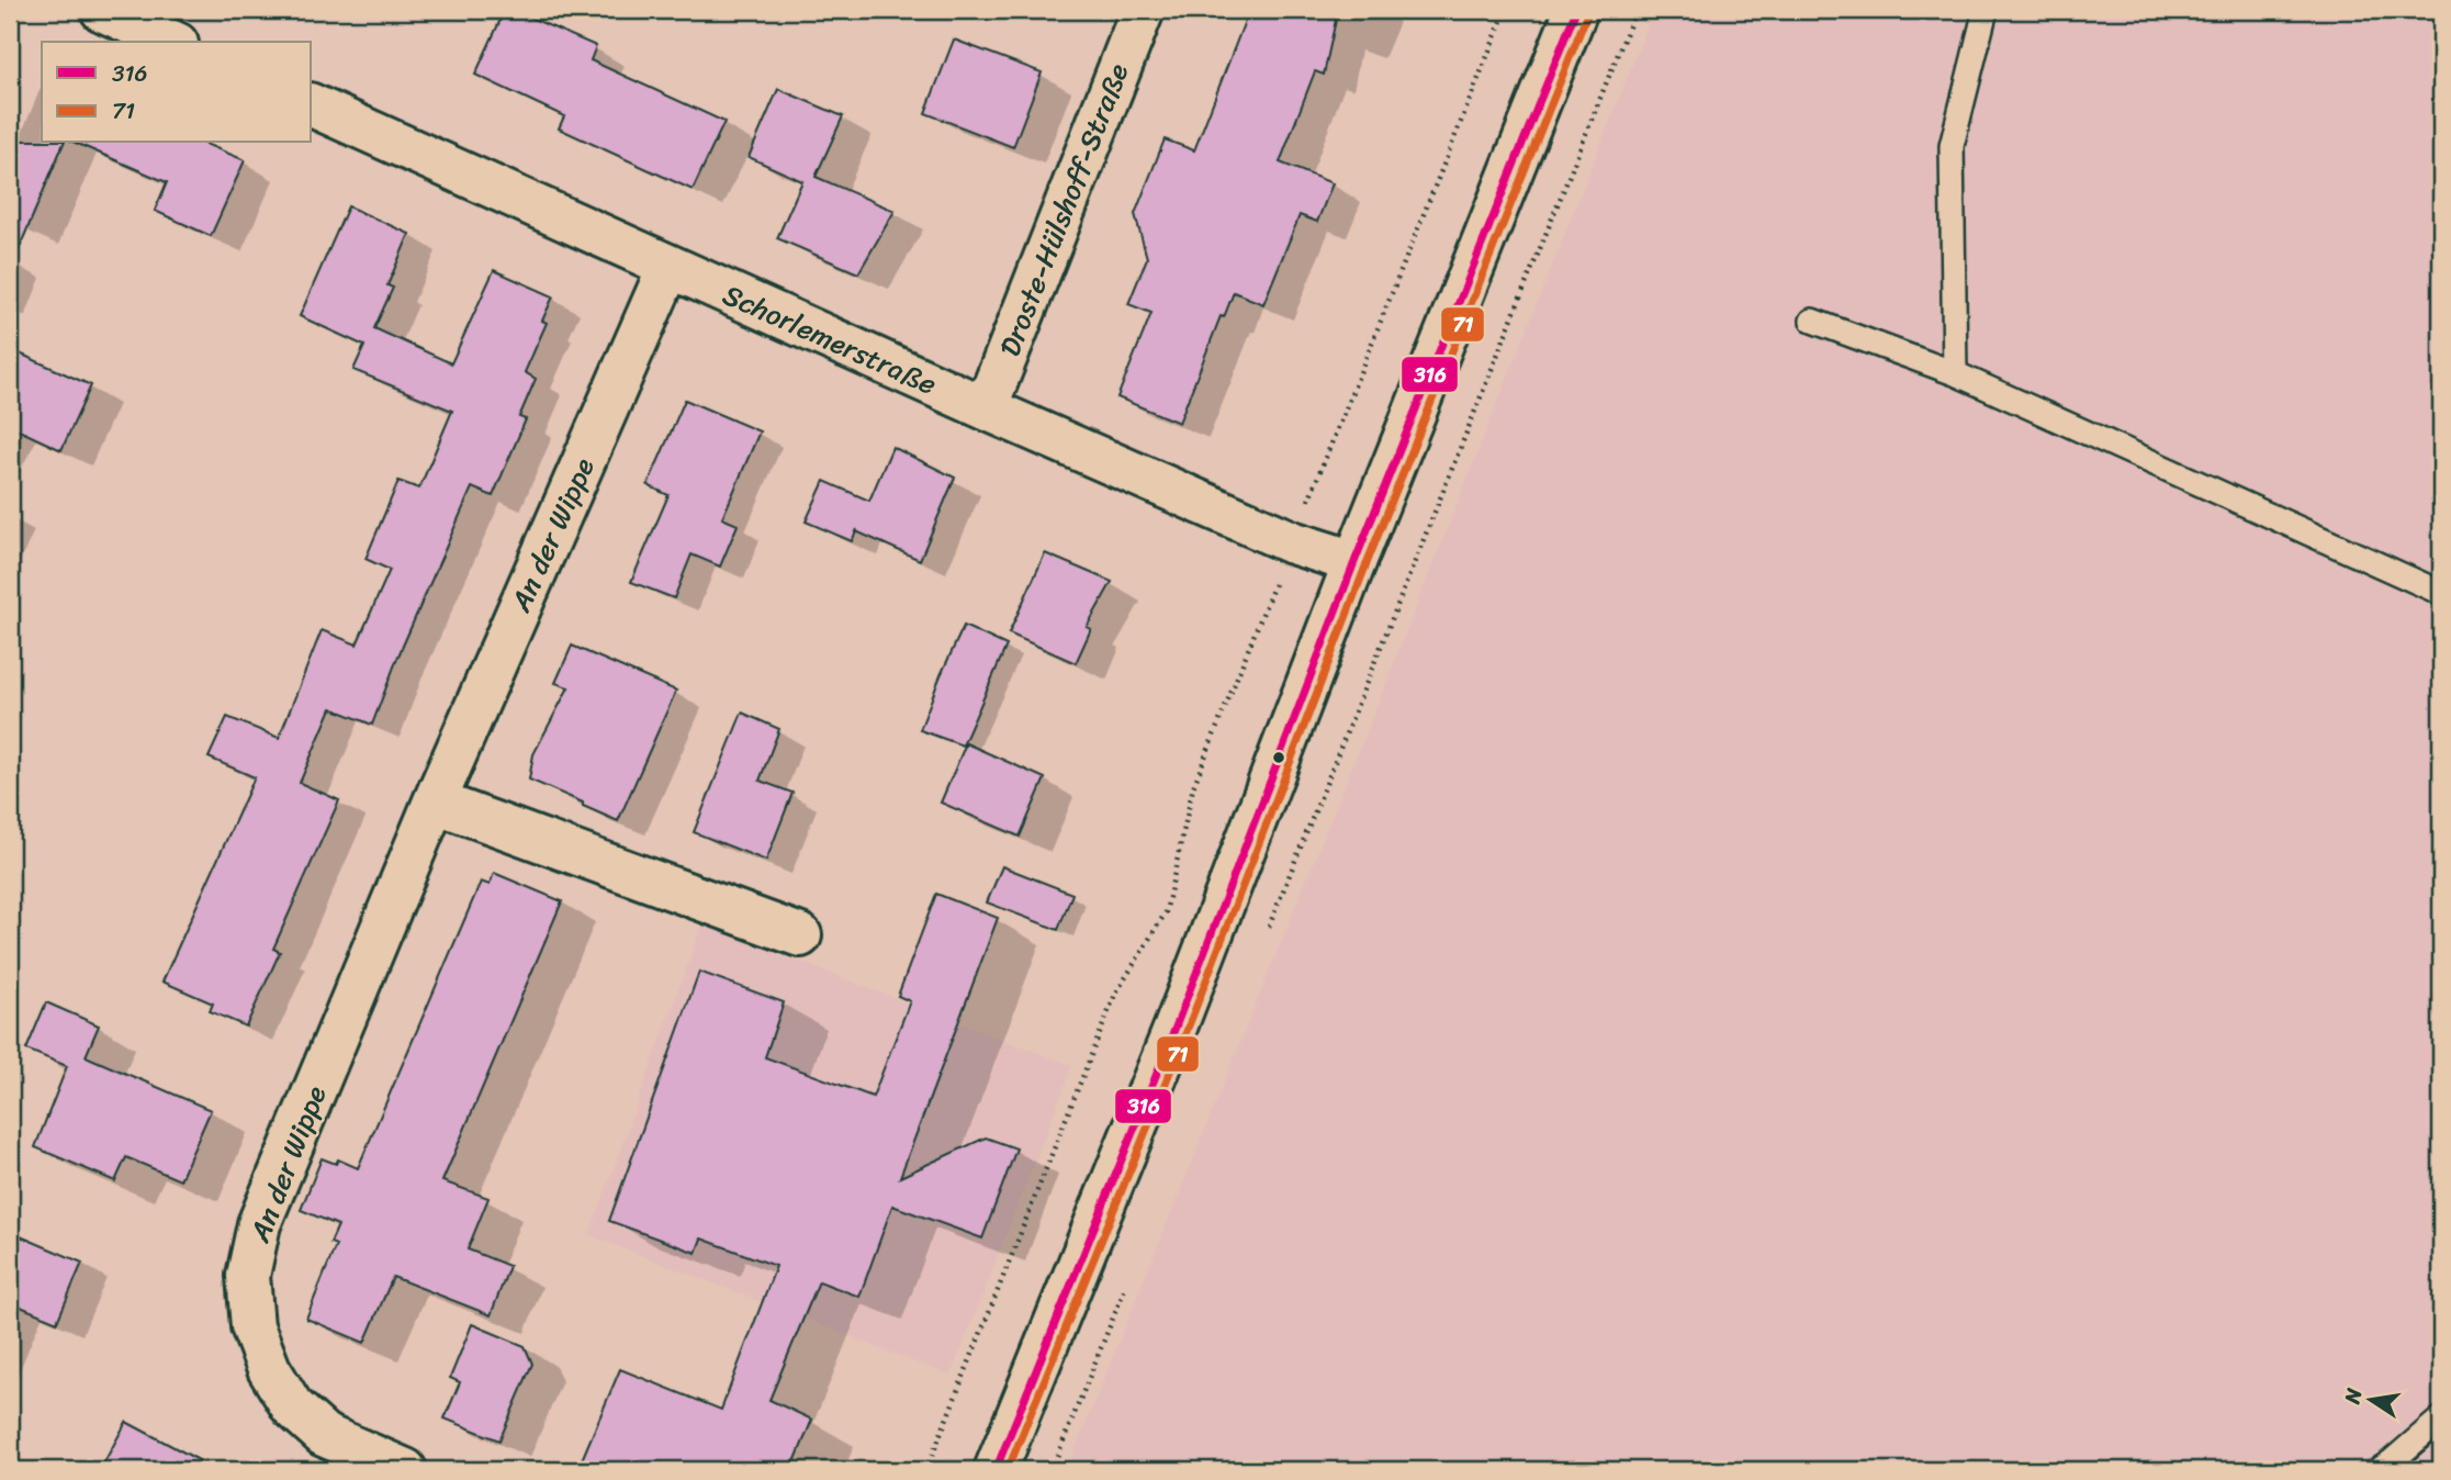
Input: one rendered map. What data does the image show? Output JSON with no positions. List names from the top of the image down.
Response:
{
  "streets": {
    "street": ["Droste-Hülshoff-Straße", "Schorlemerstraße", "An der Wippe"]
  },
  "crossings": [
    ["Droste-Hülshoff-Straße", "Schorlemerstraße"],
    ["Schorlemerstraße", "An der Wippe"]
  ],
  "lines": ["transit line 316", "transit line 71"],
  "legend": ["316", "71"],
  "north": "left"
}
